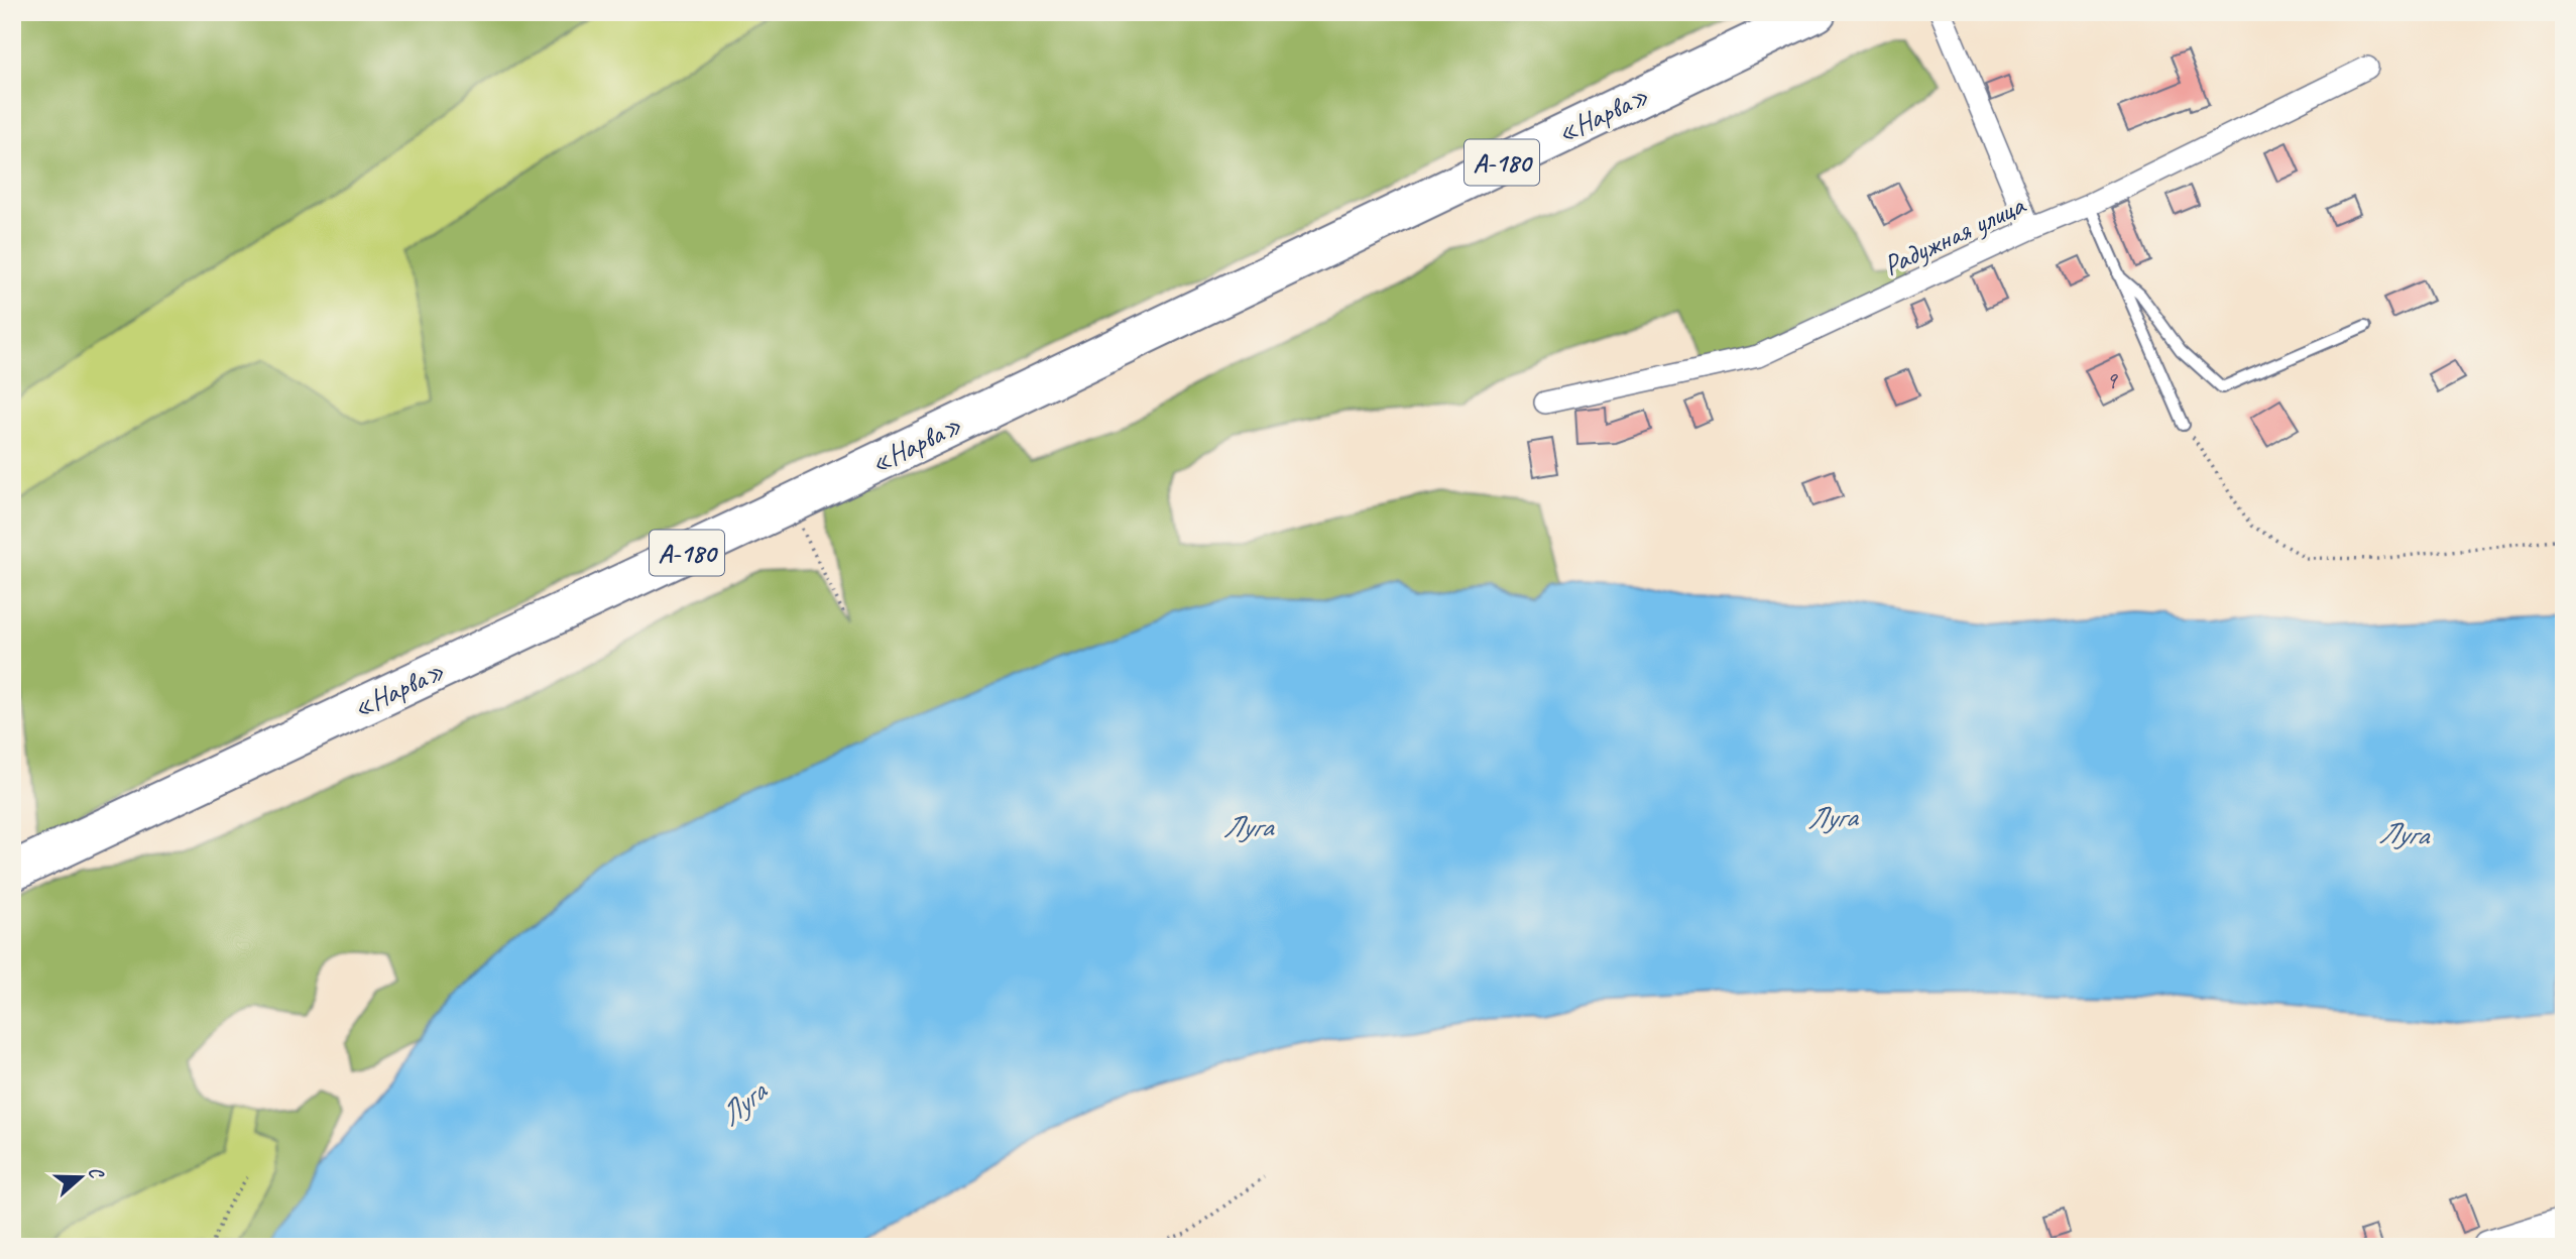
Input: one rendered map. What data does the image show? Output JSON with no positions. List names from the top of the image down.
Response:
{
  "streets": {
    "highway": ["«Нарва»", "А-180"],
    "street": ["Радужная улица"]
  },
  "water": ["Луга"],
  "house_numbers": ["9"],
  "north": "right"
}
